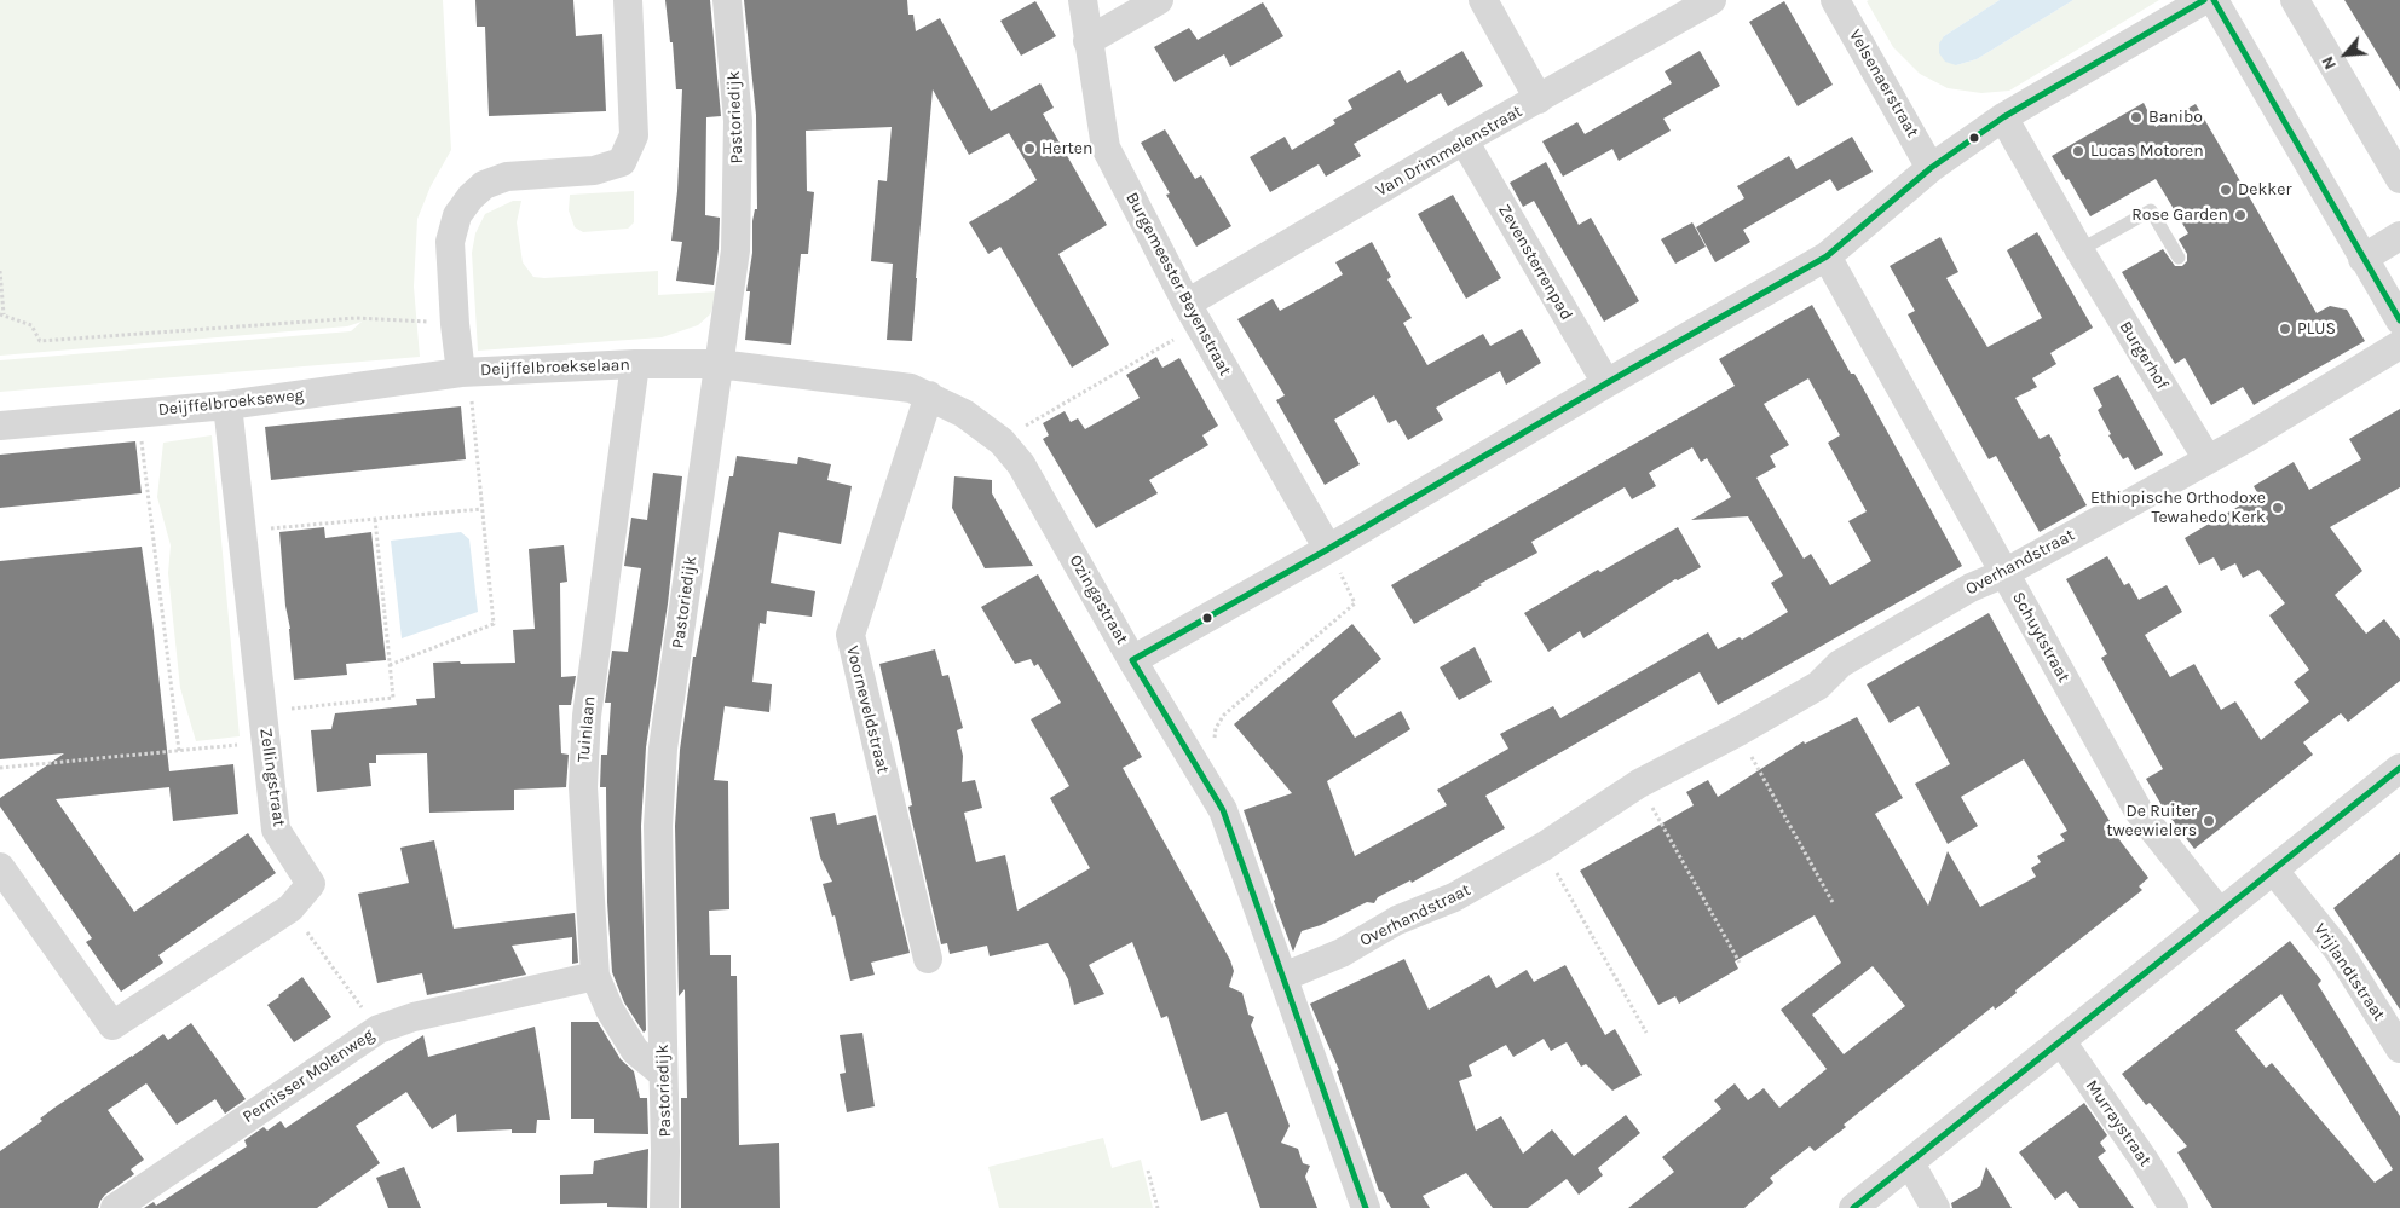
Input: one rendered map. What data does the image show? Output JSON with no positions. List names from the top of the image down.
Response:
{
  "streets": {
    "street": [
      "Velsenaerstraat",
      "Pastoriedijk",
      "Van Drimmelenstraat",
      "Zevensterrenpad",
      "Burgemeester Beyenstraat",
      "Burgerhof",
      "Deijffelbroekselaan",
      "Deijffelbroekseweg",
      "Overhandstraat",
      "Ozingastraat",
      "Schuytstraat",
      "Voorneveldstraat",
      "Tuinlaan",
      "Zellingstraat",
      "Vrijlandtstraat",
      "Pernisser Molenweg",
      "Murraystraat"
    ]
  },
  "crossings": [
    ["Pastoriedijk", "Deijffelbroekselaan"],
    ["Pastoriedijk", "Ozingastraat"],
    ["Pastoriedijk", "Tuinlaan"],
    ["Van Drimmelenstraat", "Zevensterrenpad"],
    ["Van Drimmelenstraat", "Burgemeester Beyenstraat"],
    ["Burgerhof", "Overhandstraat"],
    ["Deijffelbroekselaan", "Deijffelbroekseweg"],
    ["Deijffelbroekselaan", "Ozingastraat"],
    ["Deijffelbroekselaan", "Tuinlaan"],
    ["Deijffelbroekseweg", "Zellingstraat"],
    ["Overhandstraat", "Ozingastraat"],
    ["Overhandstraat", "Schuytstraat"],
    ["Ozingastraat", "Voorneveldstraat"],
    ["Tuinlaan", "Pernisser Molenweg"]
  ],
  "places": [
    "Banibo",
    "Herten",
    "Lucas Motoren",
    "Dekker",
    "Rose Garden",
    "PLUS",
    "Ethiopische Orthodoxe Tewahedo Kerk",
    "De Ruiter tweewielers"
  ],
  "north": "bottom left"
}
